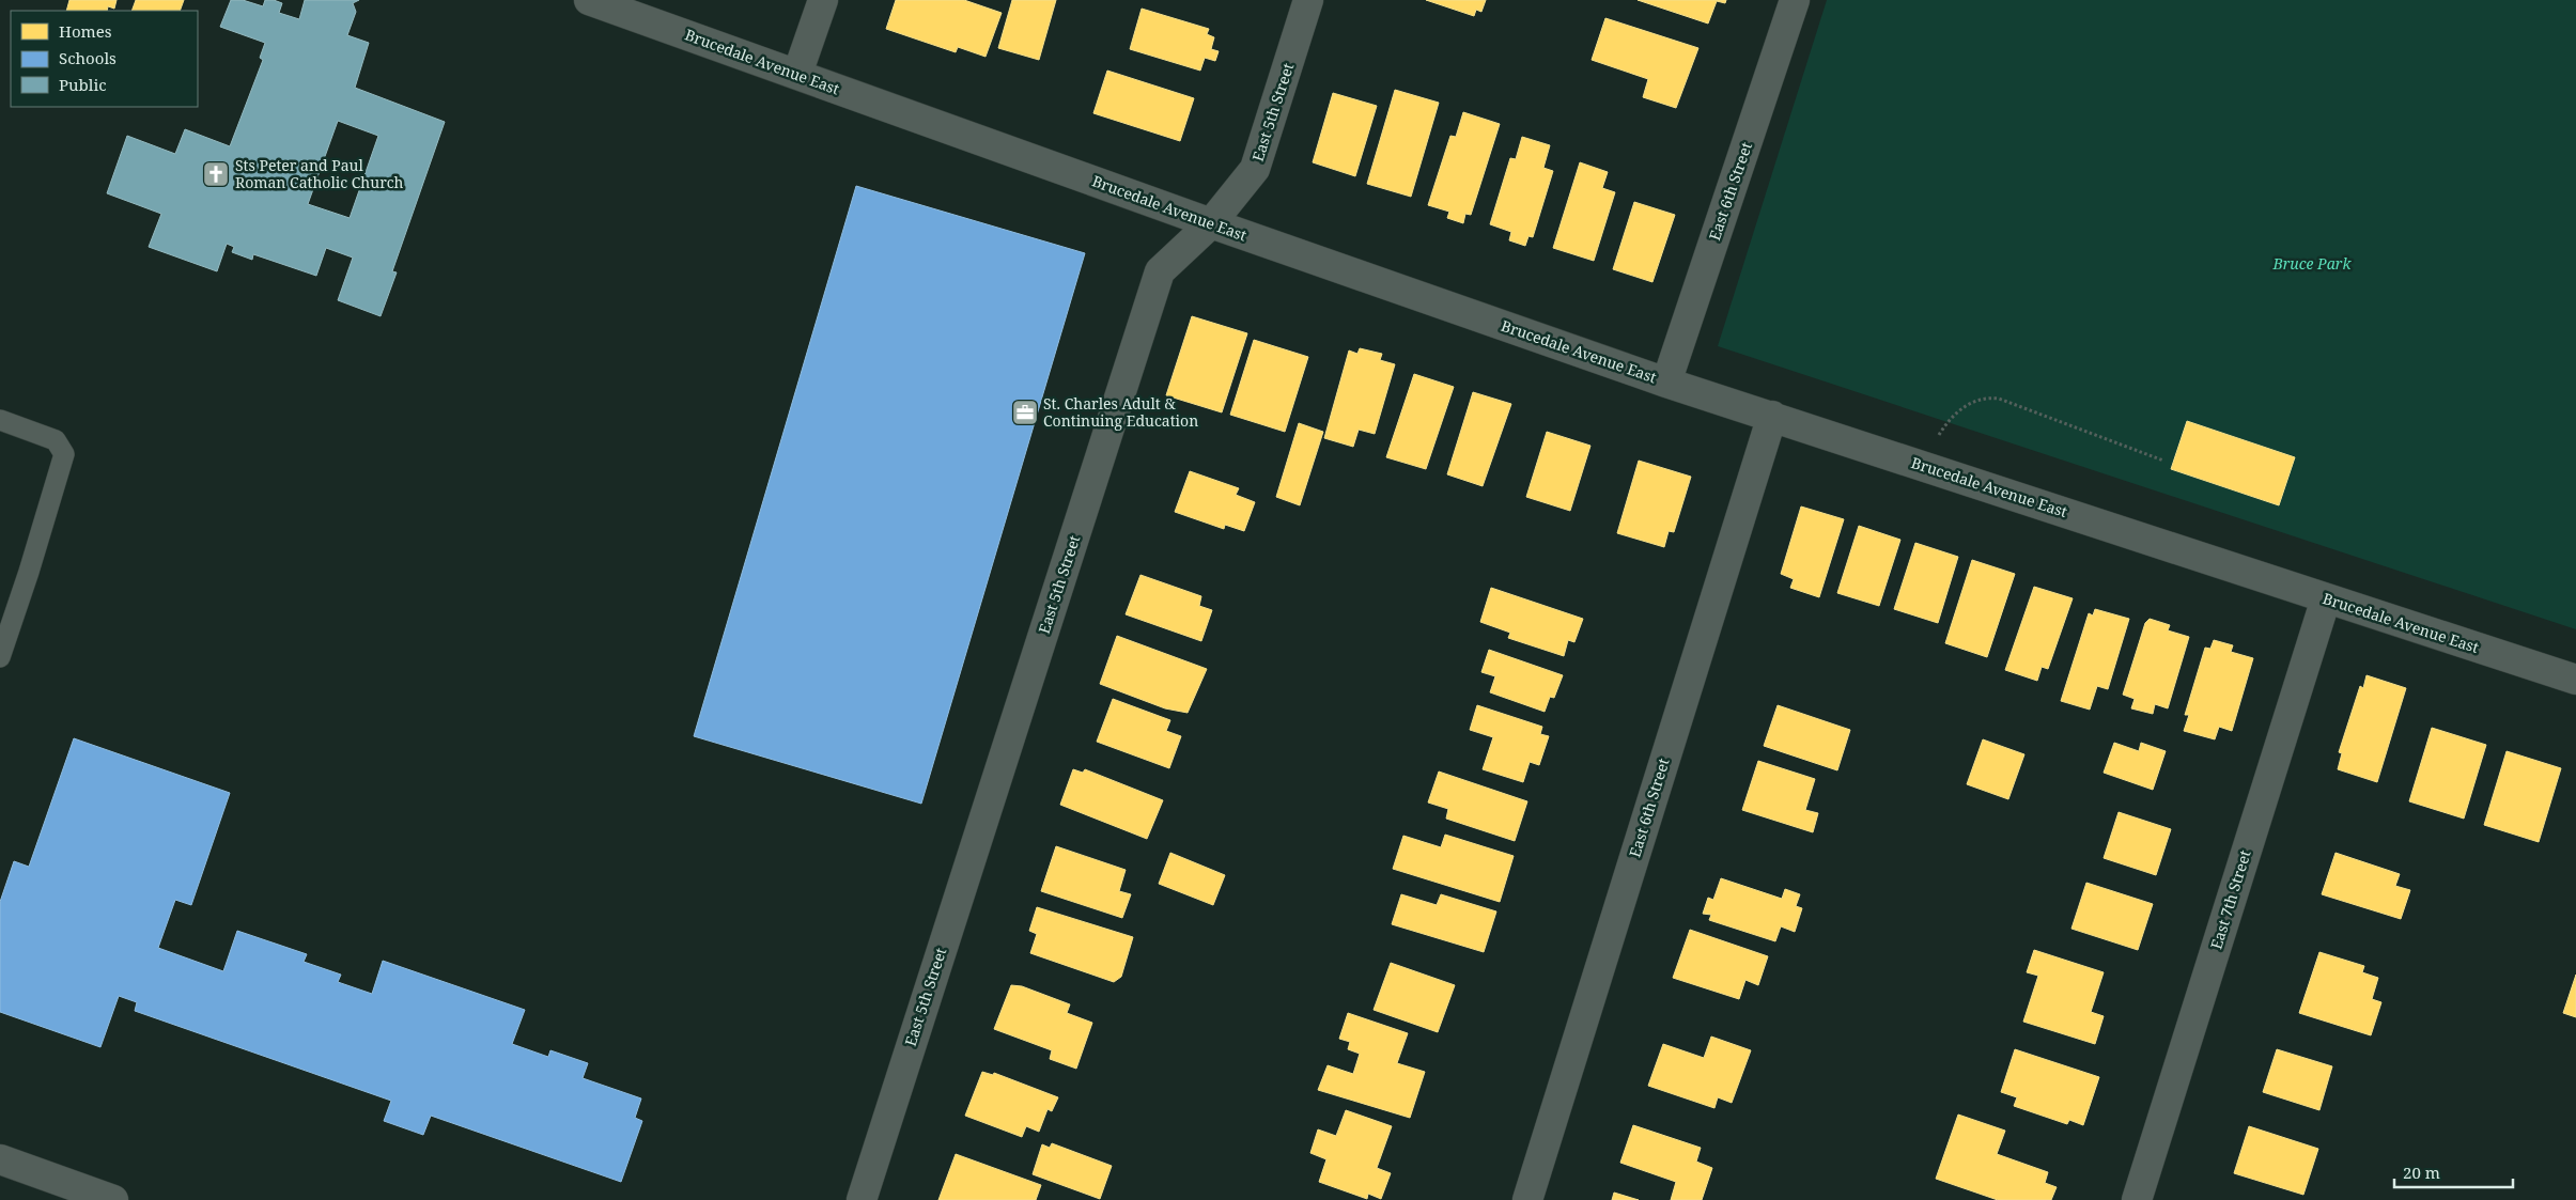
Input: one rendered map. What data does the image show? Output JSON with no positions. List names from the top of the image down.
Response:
{
  "streets": {
    "street": [
      "Brucedale Avenue East",
      "East 5th Street",
      "East 6th Street",
      "East 7th Street"
    ]
  },
  "crossings": [
    ["Brucedale Avenue East", "East 5th Street"],
    ["Brucedale Avenue East", "East 6th Street"],
    ["Brucedale Avenue East", "East 7th Street"]
  ],
  "parks": ["Bruce Park"],
  "places": {
    "church": ["Sts Peter and Paul Roman Catholic Church"],
    "office": ["St. Charles Adult & Continuing Education"]
  },
  "legend": ["Homes", "Schools", "Public"],
  "scale_bar": "20 m"
}
